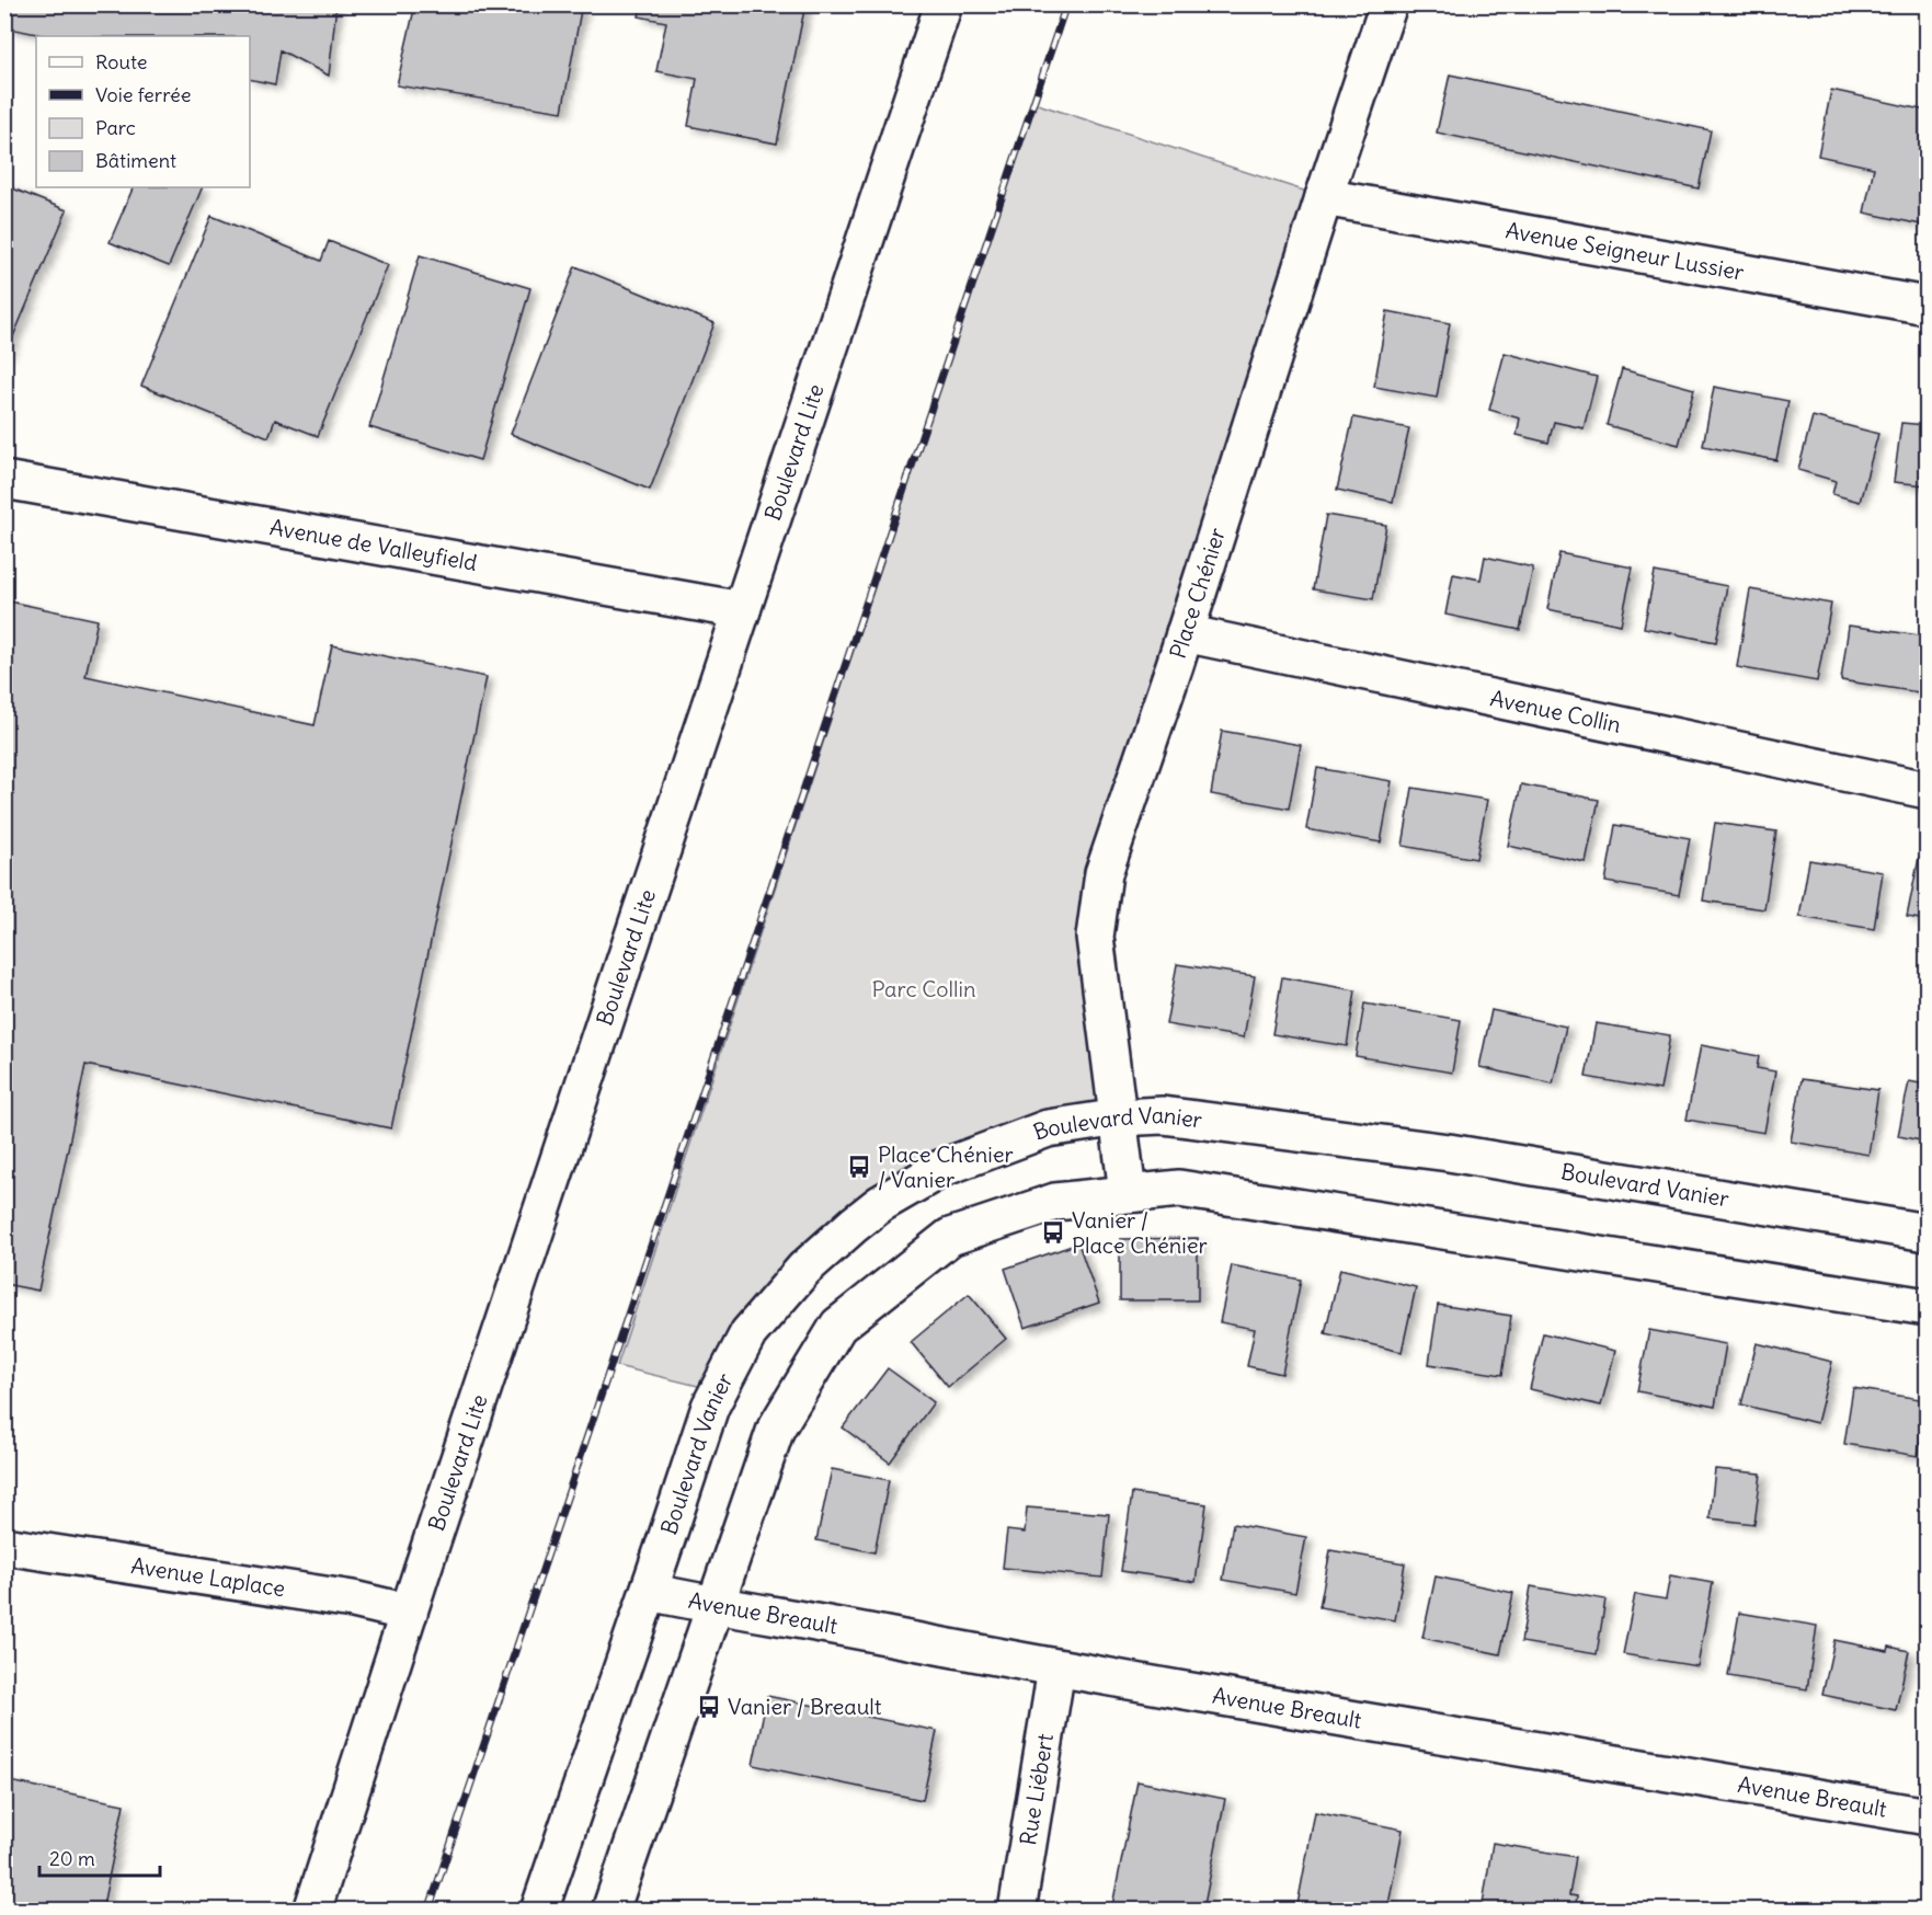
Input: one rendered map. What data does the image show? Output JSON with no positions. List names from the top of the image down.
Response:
{
  "streets": {
    "street": [
      "Avenue Seigneur Lussier",
      "Boulevard Lite",
      "Avenue de Valleyfield",
      "Place Chénier",
      "Avenue Collin",
      "Boulevard Vanier",
      "Avenue Laplace",
      "Avenue Breault",
      "Rue Liébert"
    ]
  },
  "crossings": [
    ["Avenue Seigneur Lussier", "Place Chénier"],
    ["Boulevard Lite", "Avenue de Valleyfield"],
    ["Boulevard Lite", "Avenue Laplace"],
    ["Place Chénier", "Avenue Collin"],
    ["Place Chénier", "Boulevard Vanier"],
    ["Boulevard Vanier", "Avenue Breault"],
    ["Avenue Breault", "Rue Liébert"]
  ],
  "parks": ["Parc Collin"],
  "places": {
    "bus stop": ["Place Chénier / Vanier", "Vanier / Place Chénier", "Vanier / Breault"]
  },
  "legend": [
    "Route",
    "Voie ferrée",
    "Parc",
    "Bâtiment"
  ],
  "scale_bar": "20 m"
}
